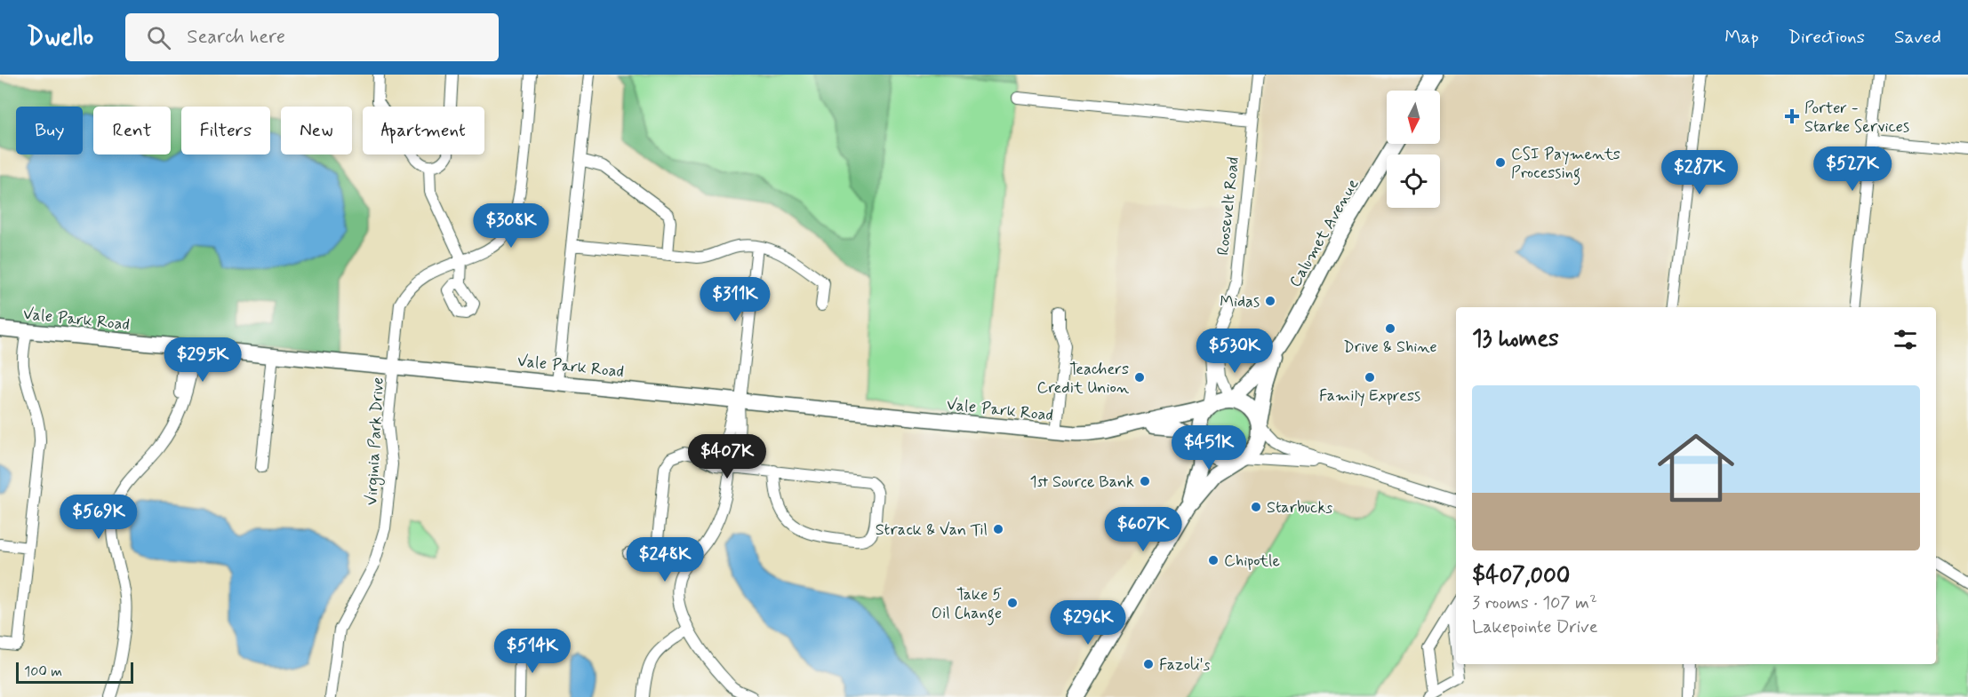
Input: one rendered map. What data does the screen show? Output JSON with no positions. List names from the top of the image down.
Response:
{
  "streets": {
    "main road": ["Calumet Avenue", "Vale Park Road"],
    "street": ["Roosevelt Road", "Virginia Park Drive"]
  },
  "crossings": [
    ["Roosevelt Road", "Calumet Avenue"],
    ["Roosevelt Road", "Vale Park Road"],
    ["Calumet Avenue", "Vale Park Road"],
    ["Vale Park Road", "Virginia Park Drive"]
  ],
  "places": {
    "health": ["Porter - Starke Services"],
    "other": [
      "CSI Payments Processing",
      "Midas",
      "Drive & Shine",
      "Teachers Credit Union",
      "Family Express",
      "1st Source Bank",
      "Starbucks",
      "Strack & Van Til",
      "Chipotle",
      "Take 5 Oil Change",
      "Fazoli's"
    ]
  },
  "scale_bar": "100 m",
  "north": "bottom",
  "page": {
    "header": "Dwello",
    "search": "Search here",
    "nav": ["Map", "Directions", "Saved"],
    "chip": [
      "Buy",
      "Rent",
      "Filters",
      "New",
      "Apartment"
    ],
    "price": [
      "$527K",
      "$287K",
      "$308K",
      "$311K",
      "$530K",
      "$295K",
      "$451K",
      "$407K",
      "$569K",
      "$607K",
      "$248K",
      "$296K",
      "$514K"
    ],
    "heading": "13 homes",
    "list": [
      {
        "name": "$407,000",
        "note": "3 rooms · 107 m² · Lakepointe Drive"
      }
    ],
    "scale": "100 m"
  }
}
